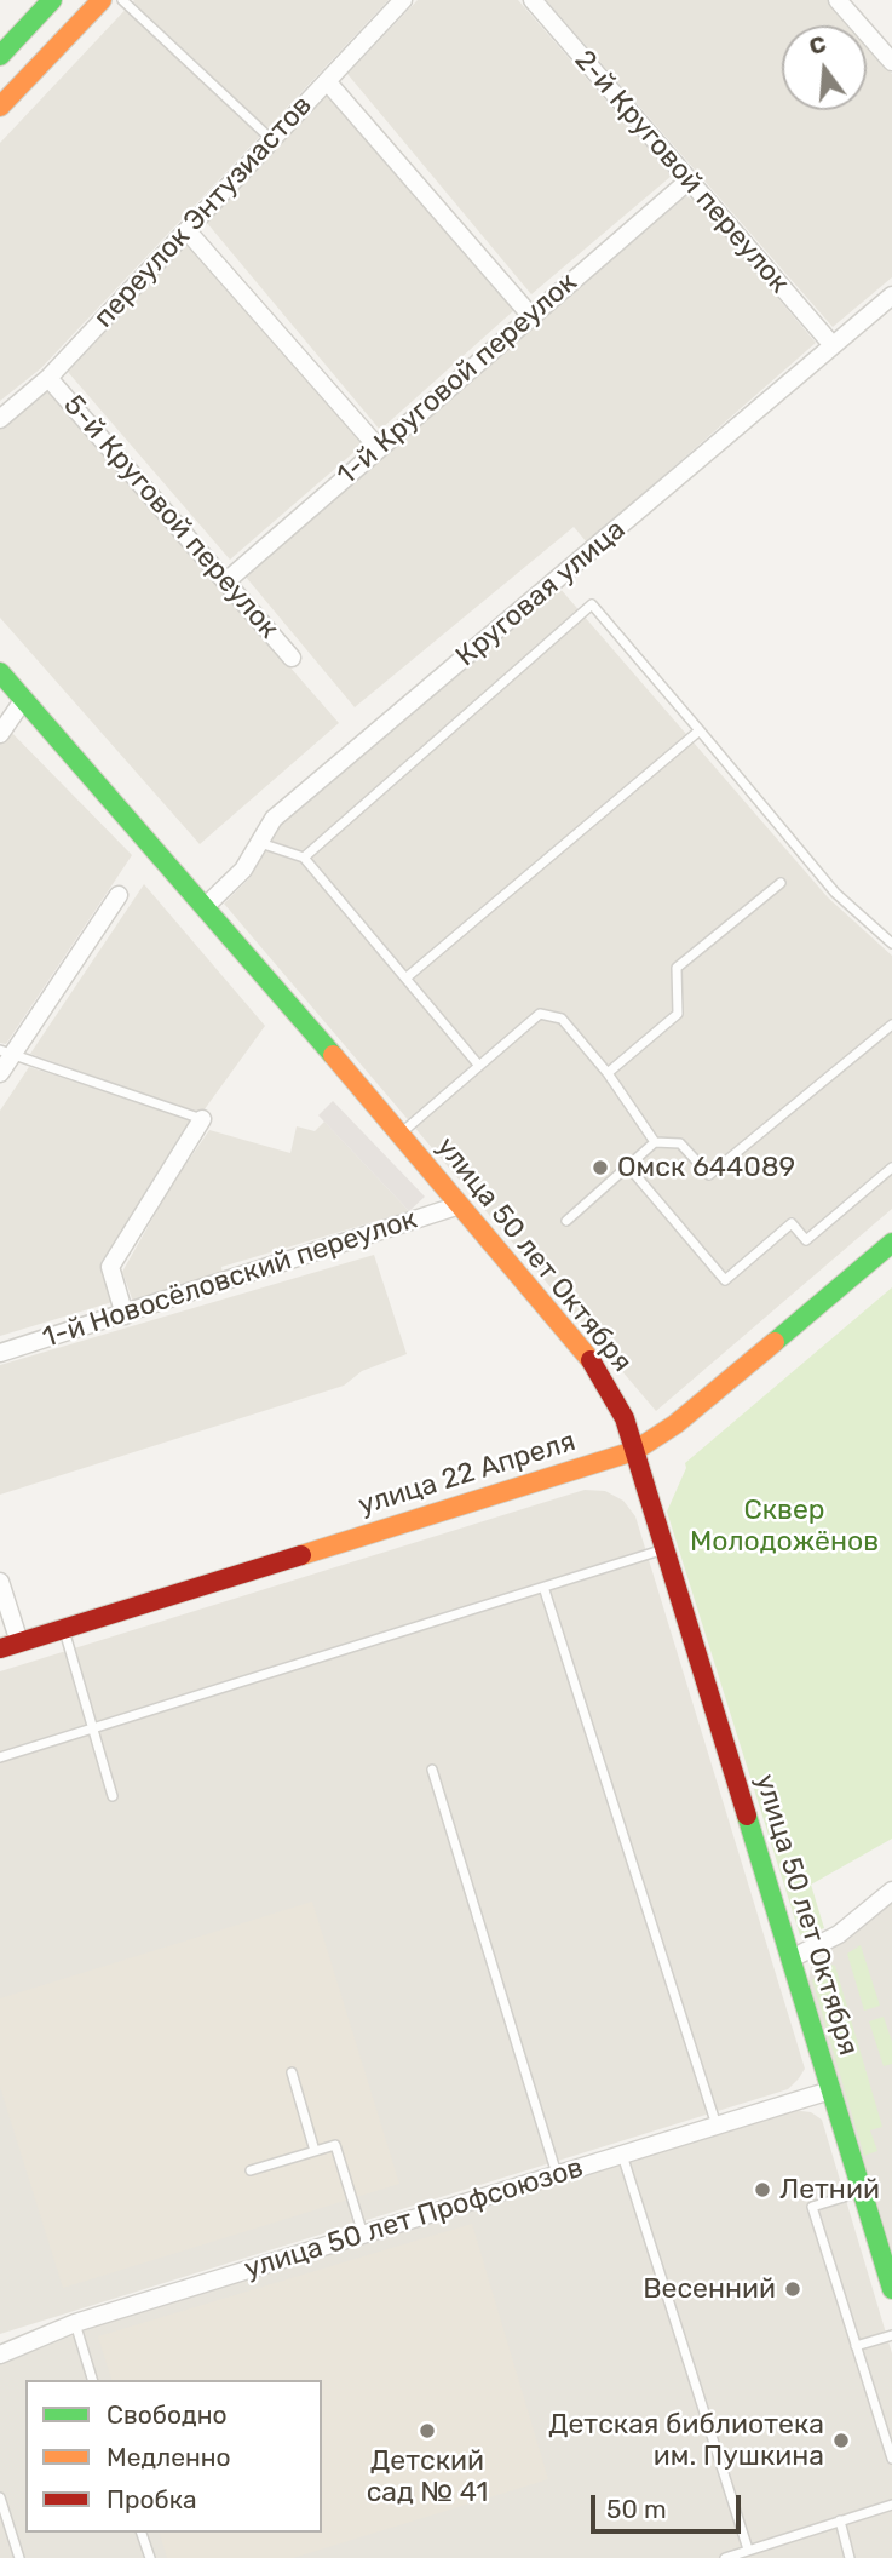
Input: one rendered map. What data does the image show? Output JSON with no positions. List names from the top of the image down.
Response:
{
  "streets": {
    "street": [
      "2-й Круговой переулок",
      "переулок Энтузиастов",
      "1-й Круговой переулок",
      "5-й Круговой переулок",
      "Круговая улица",
      "улица 50 лет Октября",
      "1-й Новосёловский переулок",
      "улица 22 Апреля",
      "улица 50 лет Профсоюзов"
    ]
  },
  "crossings": [
    ["2-й Круговой переулок", "1-й Круговой переулок"],
    ["2-й Круговой переулок", "Круговая улица"],
    ["переулок Энтузиастов", "5-й Круговой переулок"],
    ["1-й Круговой переулок", "5-й Круговой переулок"],
    ["Круговая улица", "улица 50 лет Октября"],
    ["улица 50 лет Октября", "1-й Новосёловский переулок"],
    ["улица 50 лет Октября", "улица 22 Апреля"],
    ["улица 50 лет Октября", "улица 50 лет Профсоюзов"]
  ],
  "parks": ["Сквер Молодожёнов"],
  "places": [
    "Омск 644089",
    "Летний",
    "Весенний",
    "Детский сад № 41",
    "Детская библиотека им. Пушкина"
  ],
  "legend": ["Свободно", "Медленно", "Пробка"],
  "scale_bar": "50 m",
  "north": "top"
}
